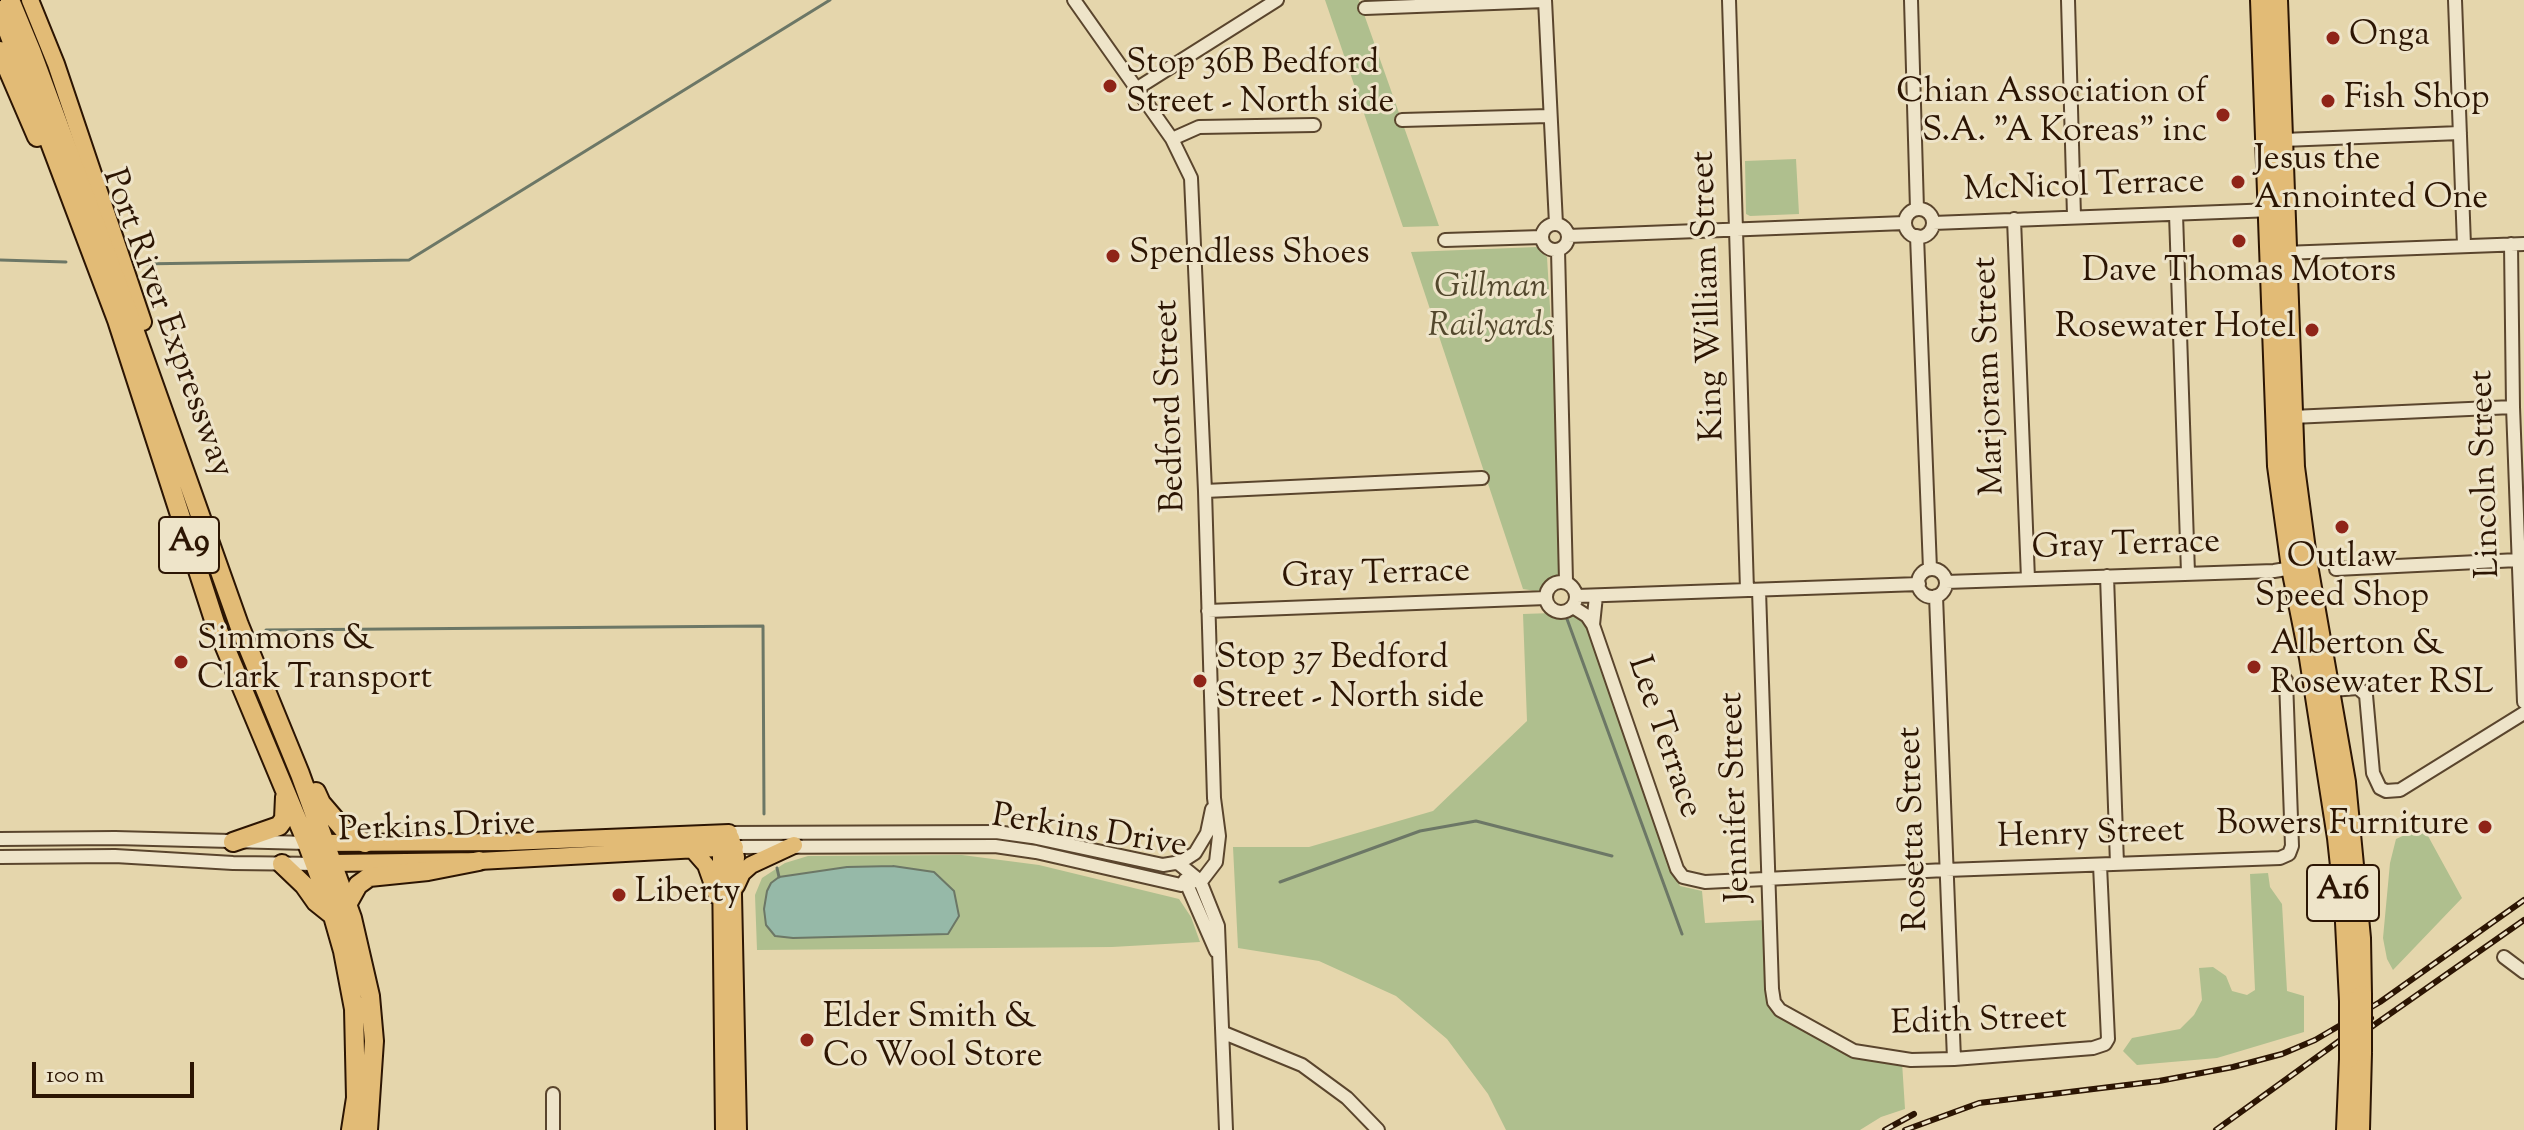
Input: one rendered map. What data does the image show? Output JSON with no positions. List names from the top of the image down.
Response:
{
  "streets": {
    "highway": ["Port River Expressway", "A9", "A16"],
    "main road": ["Perkins Drive"],
    "street": [
      "McNicol Terrace",
      "King William Street",
      "Marjoram Street",
      "Bedford Street",
      "Lincoln Street",
      "Gray Terrace",
      "Lee Terrace",
      "Jennifer Street",
      "Rosetta Street",
      "Henry Street",
      "Edith Street"
    ]
  },
  "crossings": [
    ["McNicol Terrace", "Marjoram Street"],
    ["McNicol Terrace", "A16"],
    ["King William Street", "Jennifer Street"],
    ["Port River Expressway", "Perkins Drive"],
    ["Marjoram Street", "Gray Terrace"],
    ["Bedford Street", "Gray Terrace"],
    ["Bedford Street", "Perkins Drive"],
    ["Gray Terrace", "Lee Terrace"],
    ["Gray Terrace", "Rosetta Street"],
    ["Gray Terrace", "A16"],
    ["Lee Terrace", "Jennifer Street"],
    ["Lee Terrace", "Henry Street"],
    ["Jennifer Street", "Henry Street"],
    ["Jennifer Street", "Edith Street"],
    ["Rosetta Street", "Henry Street"],
    ["Rosetta Street", "Edith Street"],
    ["Henry Street", "Edith Street"]
  ],
  "parks": ["Gillman Railyards"],
  "places": [
    "Onga",
    "Stop 36B Bedford Street - North side",
    "Fish Shop",
    "Chian Association of S.A. \"A Koreas\" inc",
    "Jesus the Annointed One",
    "Dave Thomas Motors",
    "Spendless Shoes",
    "Rosewater Hotel",
    "Outlaw Speed Shop",
    "Simmons & Clark Transport",
    "Alberton & Rosewater RSL",
    "Stop 37 Bedford Street - North side",
    "Bowers Furniture",
    "Liberty",
    "Elder Smith & Co Wool Store"
  ],
  "scale_bar": "100 m"
}
